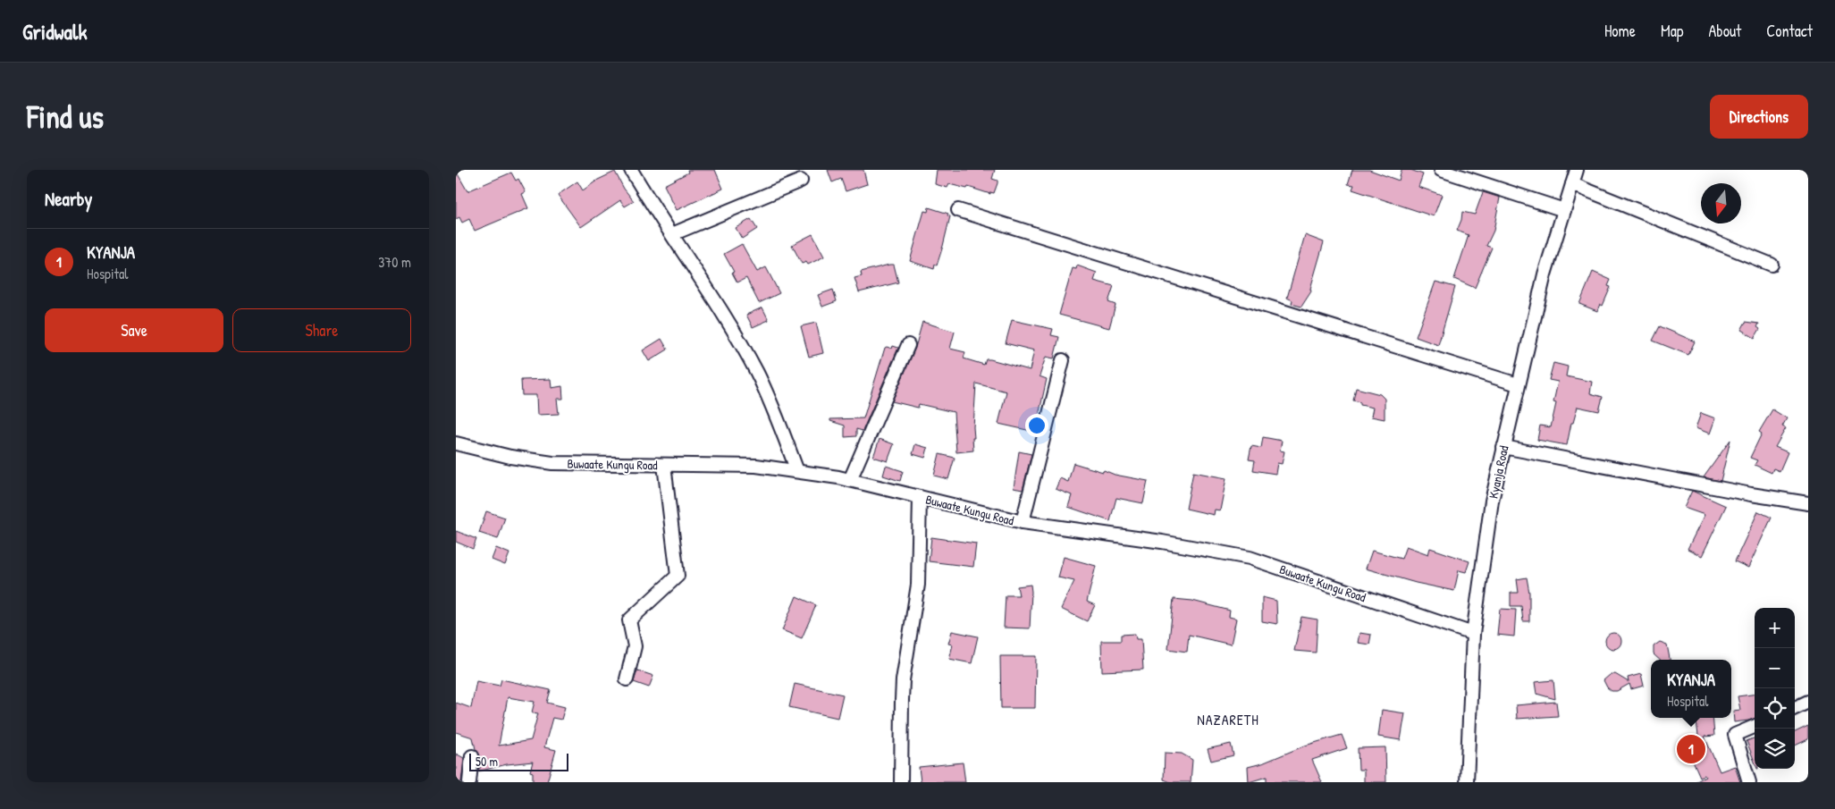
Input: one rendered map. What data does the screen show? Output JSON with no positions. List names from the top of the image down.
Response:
{
  "streets": {
    "street": ["Buwaate Kungu Road", "Kyanja Road"]
  },
  "crossings": [
    ["Buwaate Kungu Road", "Kyanja Road"]
  ],
  "districts": ["NAZARETH"],
  "scale_bar": "50 m",
  "north": "bottom",
  "page": {
    "header": "Gridwalk",
    "nav": [
      "Home",
      "Map",
      "About",
      "Contact"
    ],
    "buttons": [
      "Directions",
      ["Save", "Share"]
    ],
    "title": "Find us",
    "heading": "Nearby",
    "list": [
      {
        "mark": "1",
        "name": "KYANJA",
        "note": "Hospital",
        "value": "370 m"
      }
    ],
    "map_buttons": ["+", "−"],
    "popup": ["KYANJA", "Hospital"],
    "pins": "1",
    "scale": "50 m"
  }
}
